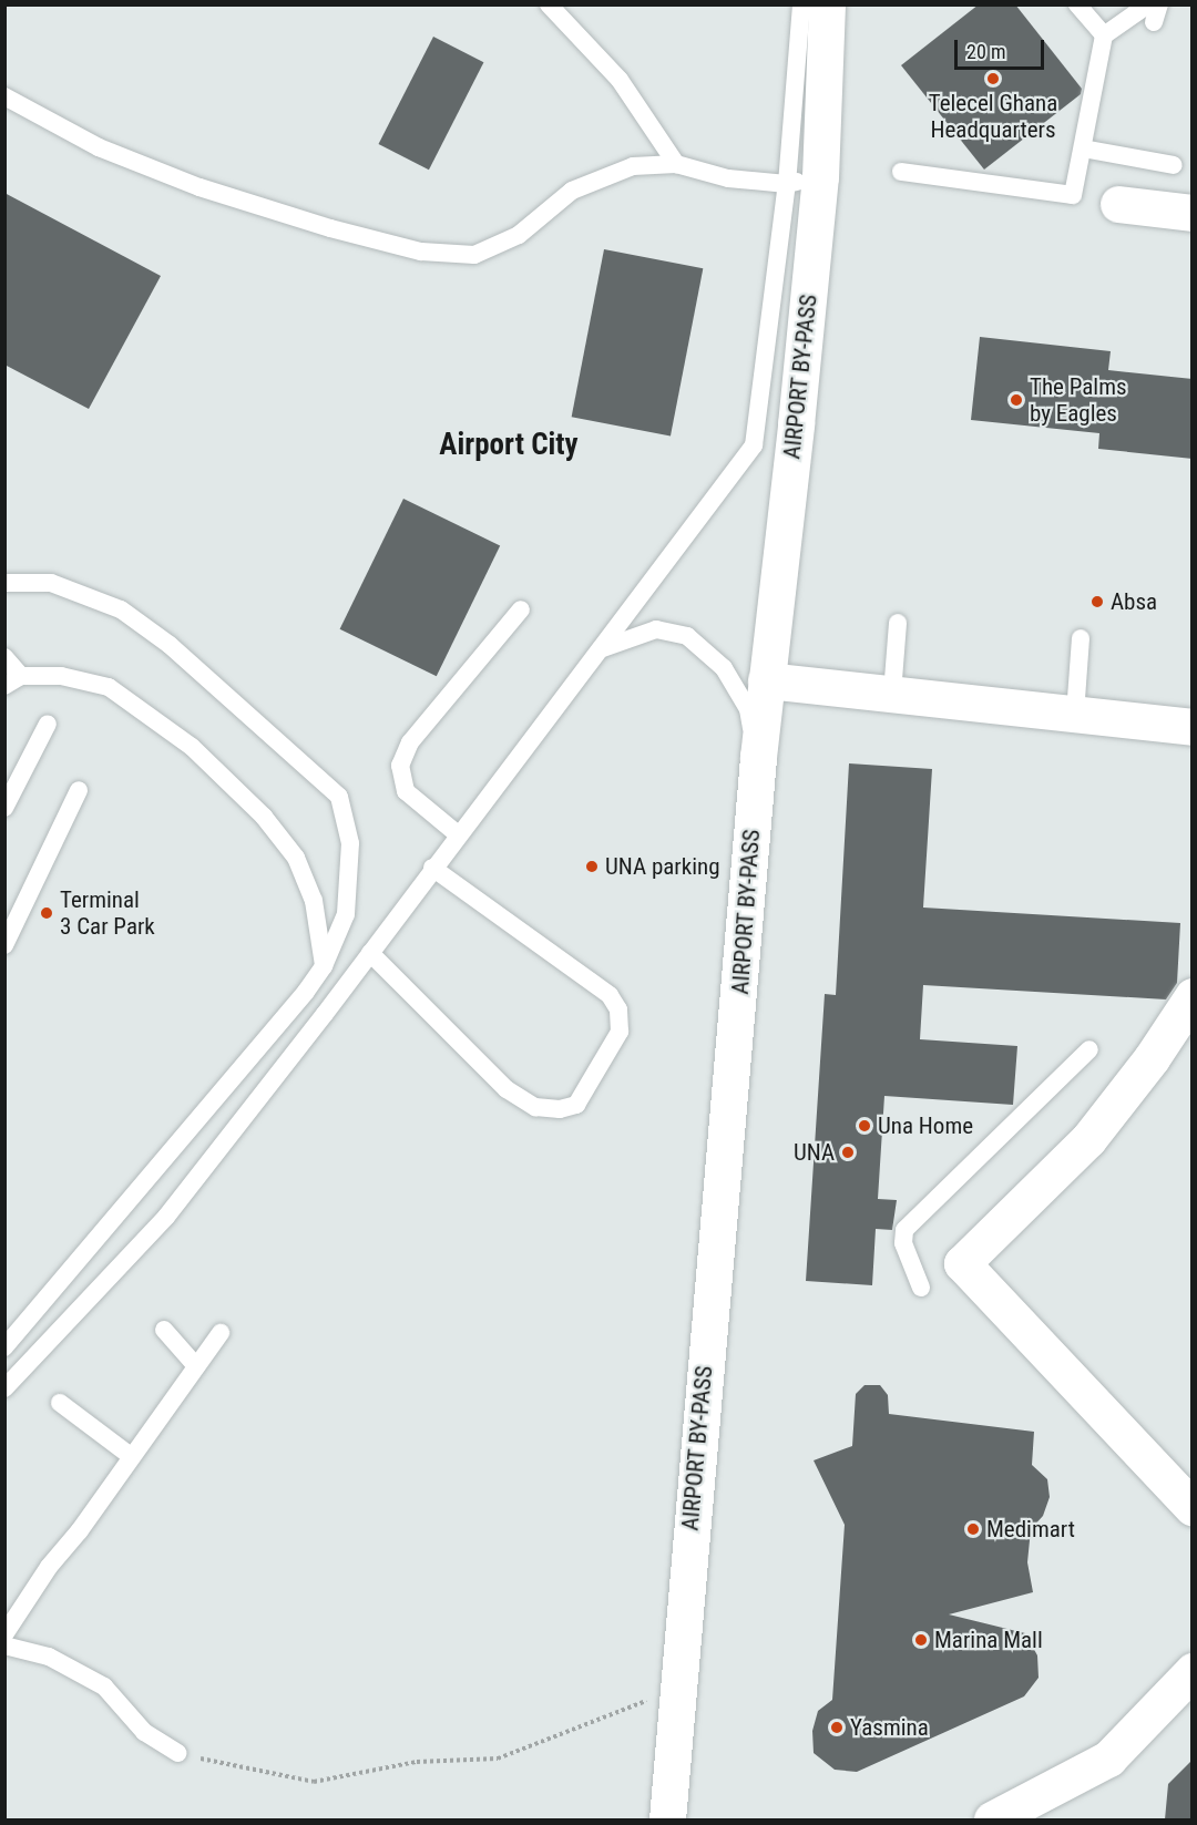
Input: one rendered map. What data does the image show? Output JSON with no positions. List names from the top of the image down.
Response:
{
  "streets": {
    "main road": ["AIRPORT BY-PASS"]
  },
  "districts": ["Airport City"],
  "places": [
    "Telecel Ghana Headquarters",
    "The Palms by Eagles",
    "Absa",
    "UNA parking",
    "Terminal 3 Car Park",
    "Una Home",
    "UNA",
    "Medimart",
    "Marina Mall",
    "Yasmina"
  ],
  "scale_bar": "20 m"
}
